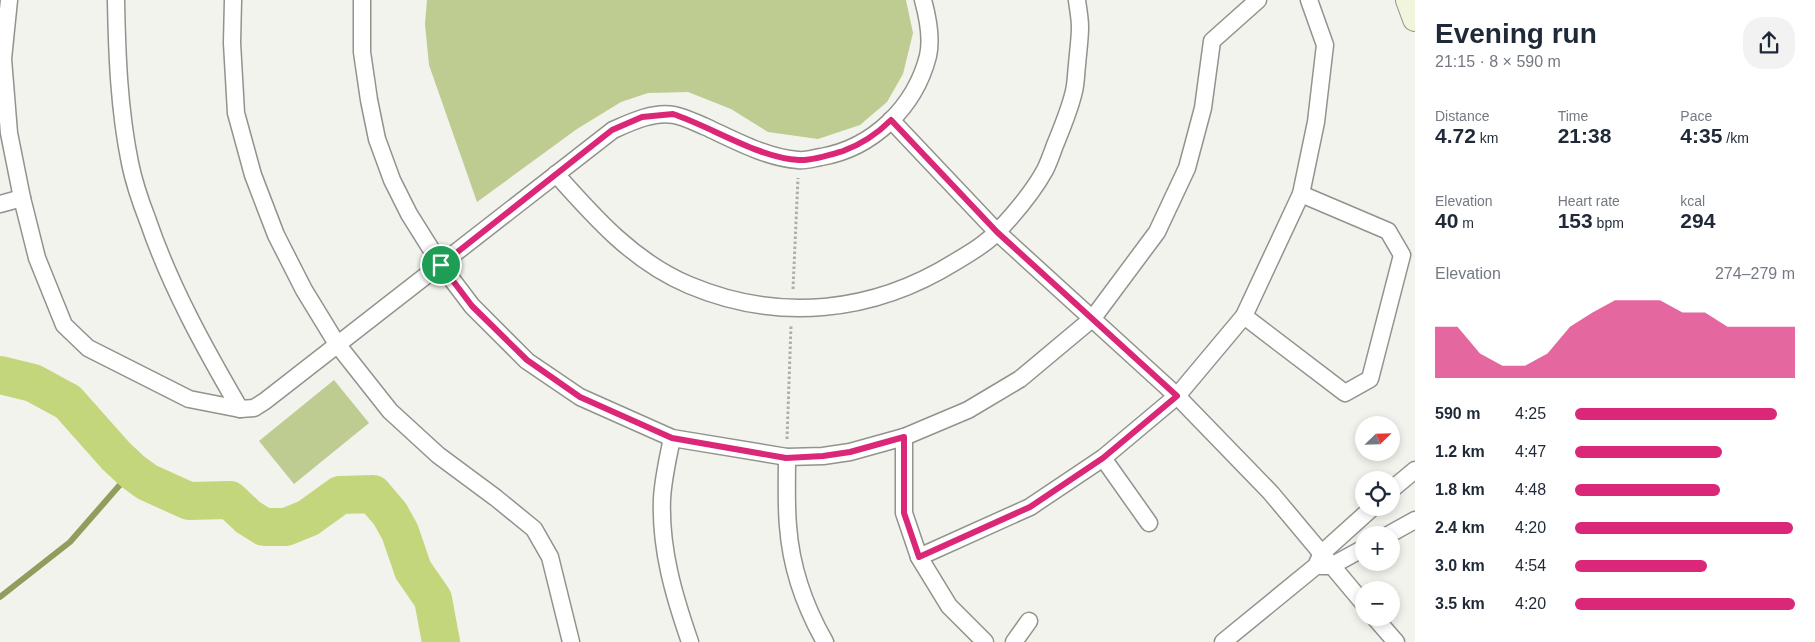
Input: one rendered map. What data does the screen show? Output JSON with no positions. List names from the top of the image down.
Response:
{
  "north": "top right",
  "page": {
    "heading": ["Evening run", "21:15 · 8 × 590 m"],
    "stats": [
      ["Distance", "4.72 km"],
      ["Time", "21:38"],
      ["Pace", "4:35 /km"],
      ["Elevation", "40 m"],
      ["Heart rate", "153 bpm"],
      ["kcal", "294"]
    ],
    "chart": ["Elevation", "274–279 m"],
    "list": [
      {
        "name": "590 m",
        "note": "4:25"
      },
      {
        "name": "1.2 km",
        "note": "4:47"
      },
      {
        "name": "1.8 km",
        "note": "4:48"
      },
      {
        "name": "2.4 km",
        "note": "4:20"
      },
      {
        "name": "3.0 km",
        "note": "4:54"
      },
      {
        "name": "3.5 km",
        "note": "4:20"
      }
    ],
    "map_buttons": ["+", "−"]
  }
}
